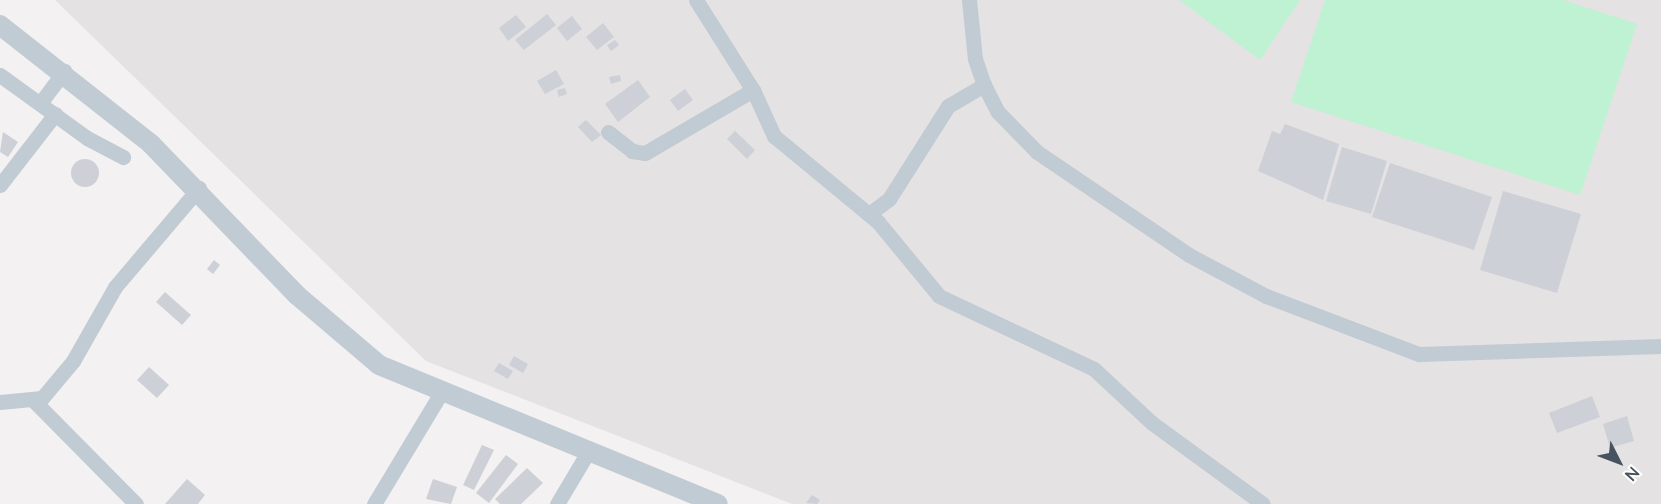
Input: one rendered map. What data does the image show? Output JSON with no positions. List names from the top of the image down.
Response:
{
  "north": "bottom right"
}
